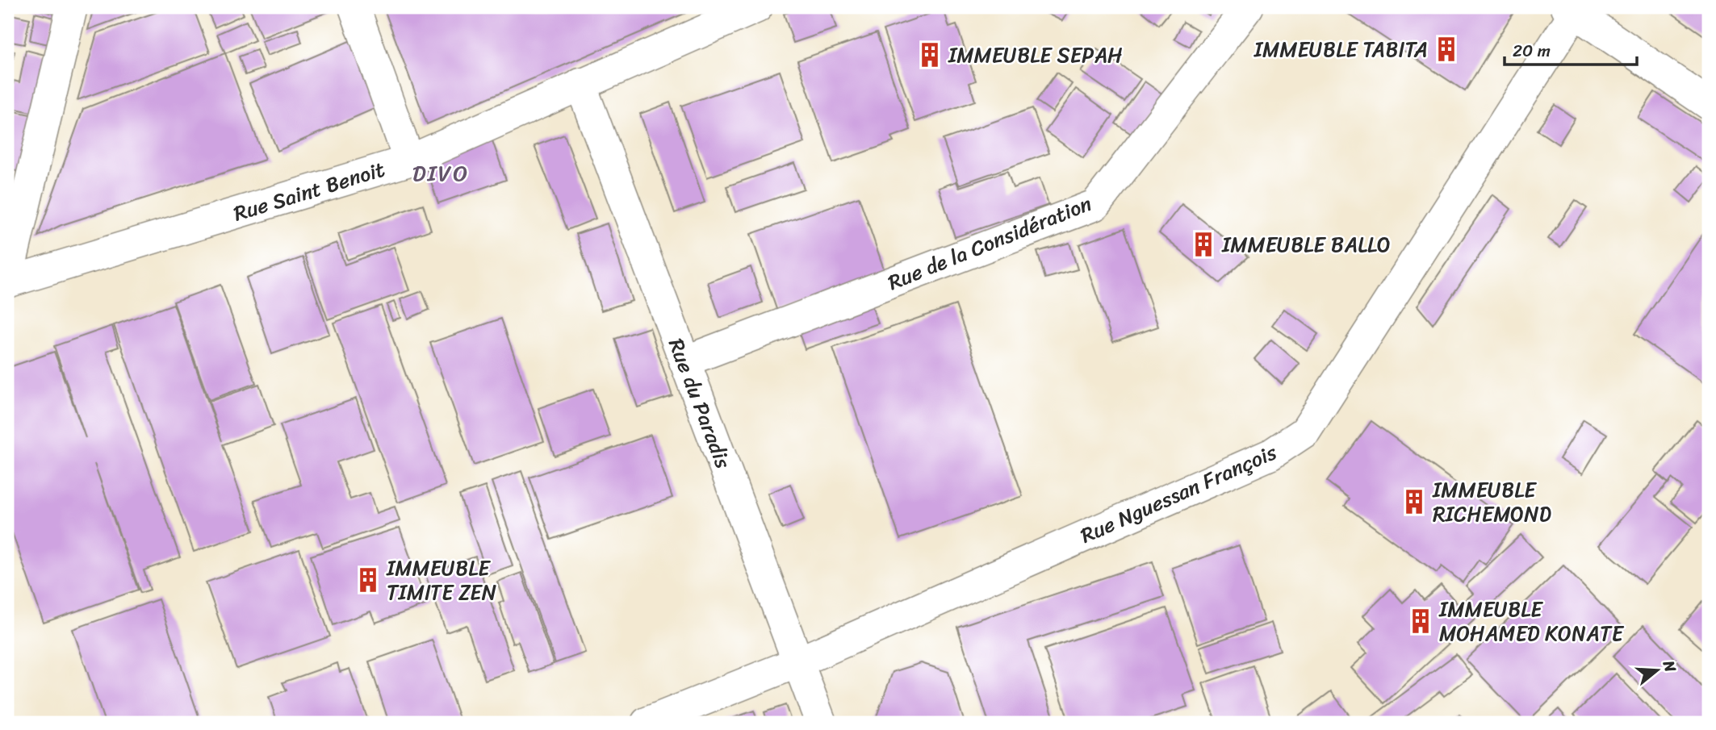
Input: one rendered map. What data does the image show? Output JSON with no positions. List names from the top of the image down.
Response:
{
  "streets": {
    "street": [
      "Rue Saint Benoit",
      "Rue de la Considération",
      "Rue du Paradis",
      "Rue Nguessan François"
    ]
  },
  "crossings": [
    ["Rue Saint Benoit", "Rue du Paradis"],
    ["Rue de la Considération", "Rue du Paradis"],
    ["Rue du Paradis", "Rue Nguessan François"]
  ],
  "districts": ["DIVO"],
  "places": {
    "building": [
      "IMMEUBLE TABITA",
      "IMMEUBLE SEPAH",
      "IMMEUBLE BALLO",
      "IMMEUBLE RICHEMOND",
      "IMMEUBLE TIMITE ZEN",
      "IMMEUBLE MOHAMED KONATE"
    ]
  },
  "scale_bar": "20 m",
  "north": "right"
}
